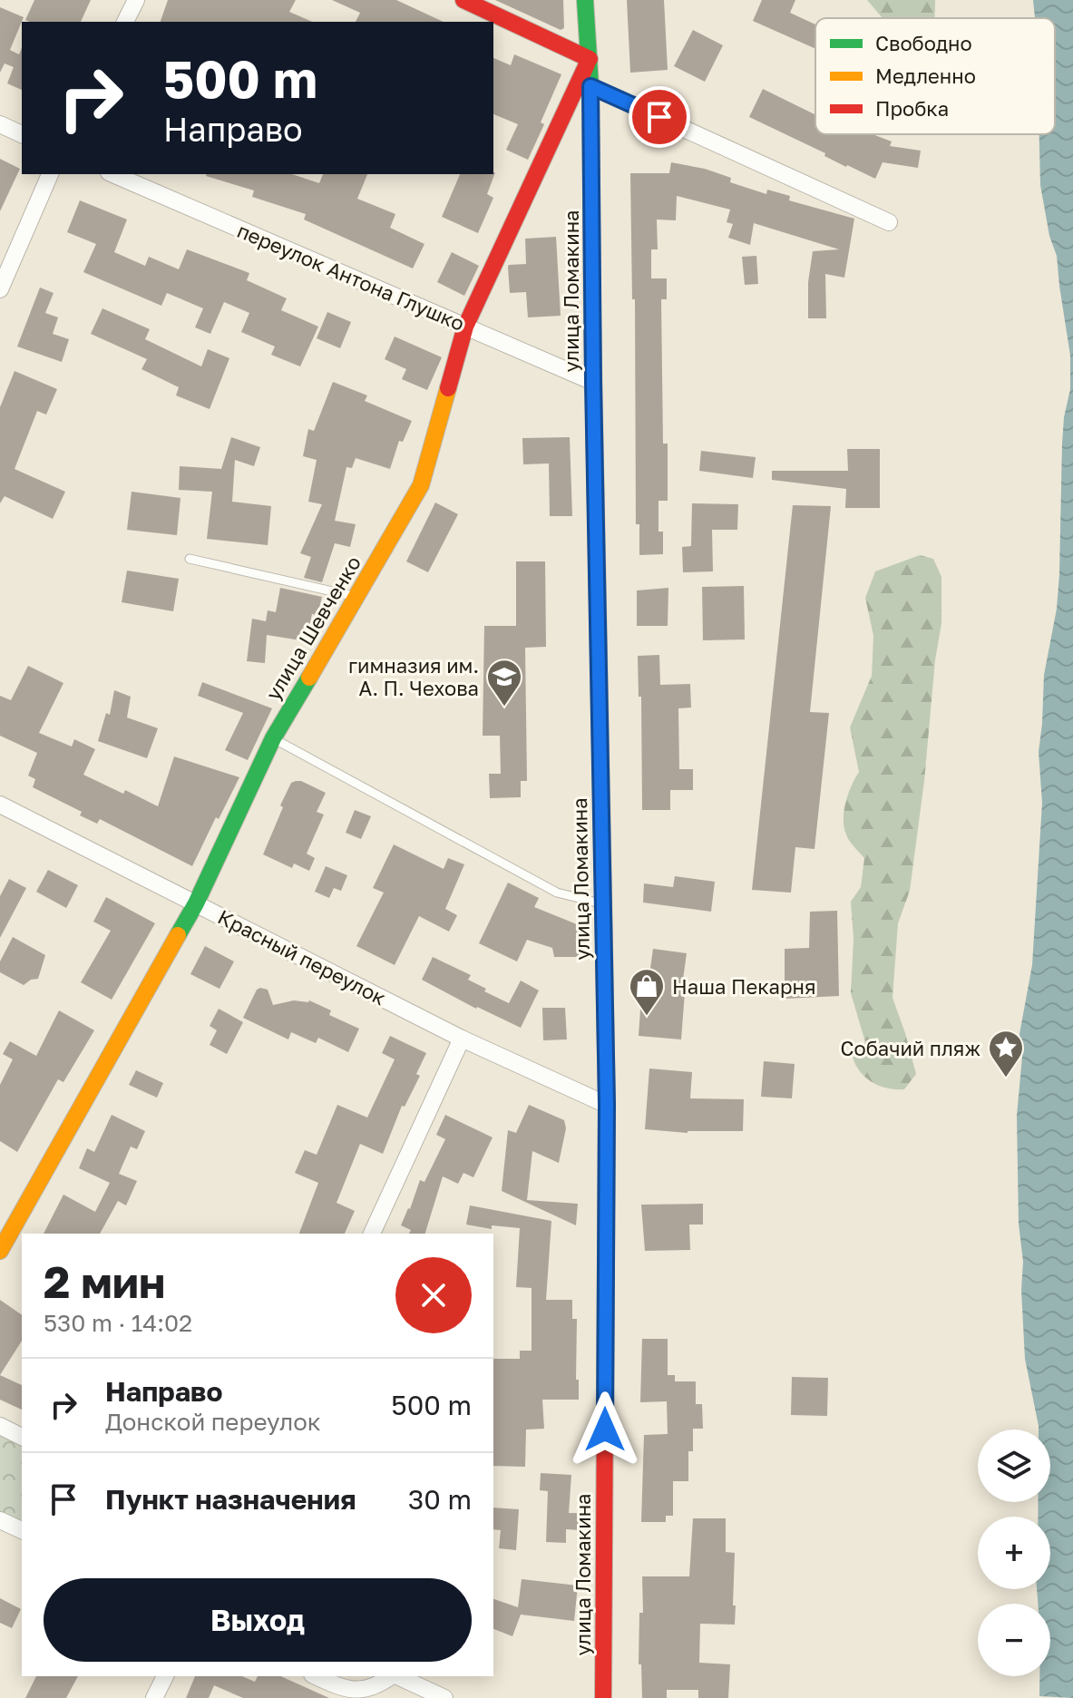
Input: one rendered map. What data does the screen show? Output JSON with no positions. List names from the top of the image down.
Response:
{
  "streets": {
    "street": [
      "переулок Антона Глушко",
      "улица Ломакина",
      "улица Шевченко",
      "Красный переулок"
    ]
  },
  "crossings": [
    ["переулок Антона Глушко", "улица Ломакина"],
    ["переулок Антона Глушко", "улица Шевченко"],
    ["улица Ломакина", "улица Шевченко"],
    ["улица Ломакина", "Красный переулок"],
    ["улица Шевченко", "Красный переулок"]
  ],
  "places": {
    "school or university": ["гимназия им. А. П. Чехова"],
    "shop": ["Наша Пекарня"],
    "place": ["Собачий пляж"]
  },
  "legend": ["Свободно", "Медленно", "Пробка"],
  "page": {
    "turn": ["500 m", "Направо"],
    "heading": ["2 мин", "530 m · 14:02"],
    "list": [
      {
        "name": "Направо",
        "note": "Донской переулок",
        "value": "500 m"
      },
      {
        "name": "Пункт назначения",
        "value": "30 m"
      }
    ],
    "map_buttons": ["+", "−"],
    "buttons": "Выход"
  }
}
